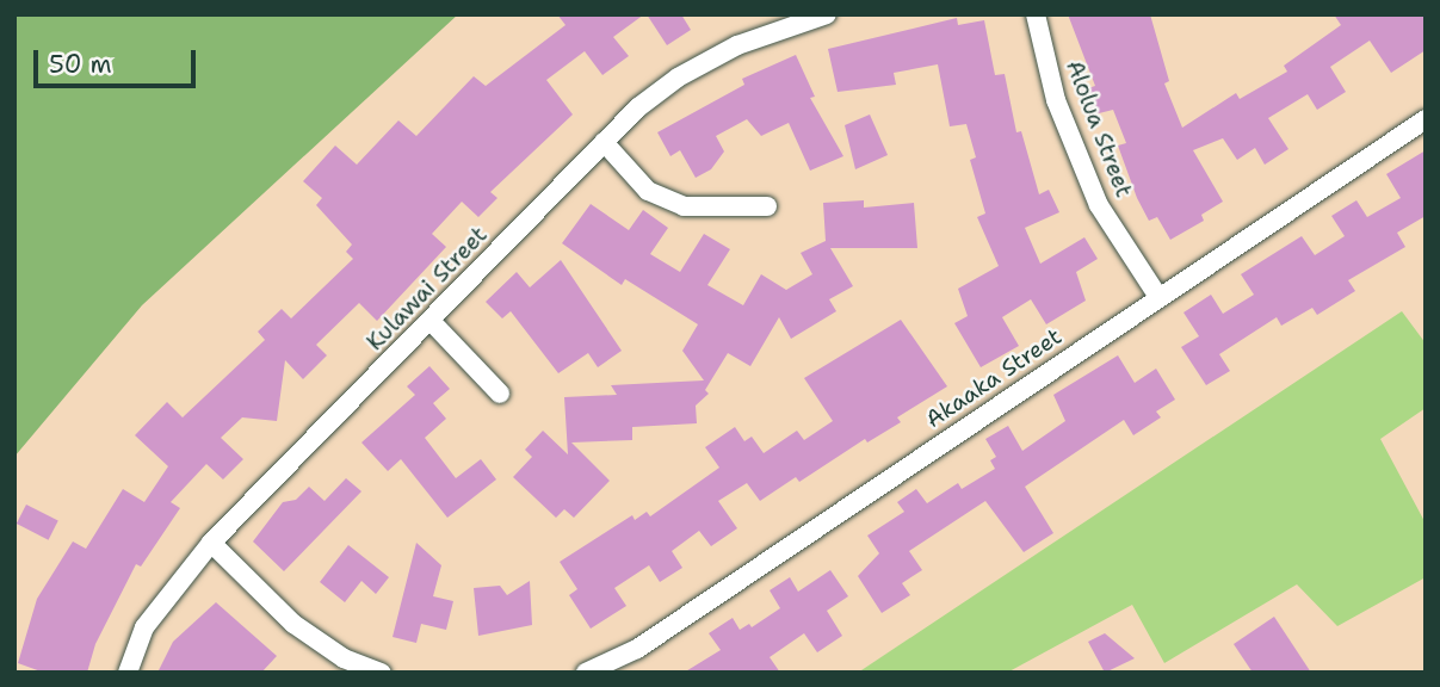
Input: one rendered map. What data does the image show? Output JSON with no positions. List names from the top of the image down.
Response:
{
  "streets": {
    "street": ["Alolua Street", "Kulawai Street", "Akaaka Street"]
  },
  "crossings": [
    ["Alolua Street", "Akaaka Street"]
  ],
  "scale_bar": "50 m"
}
